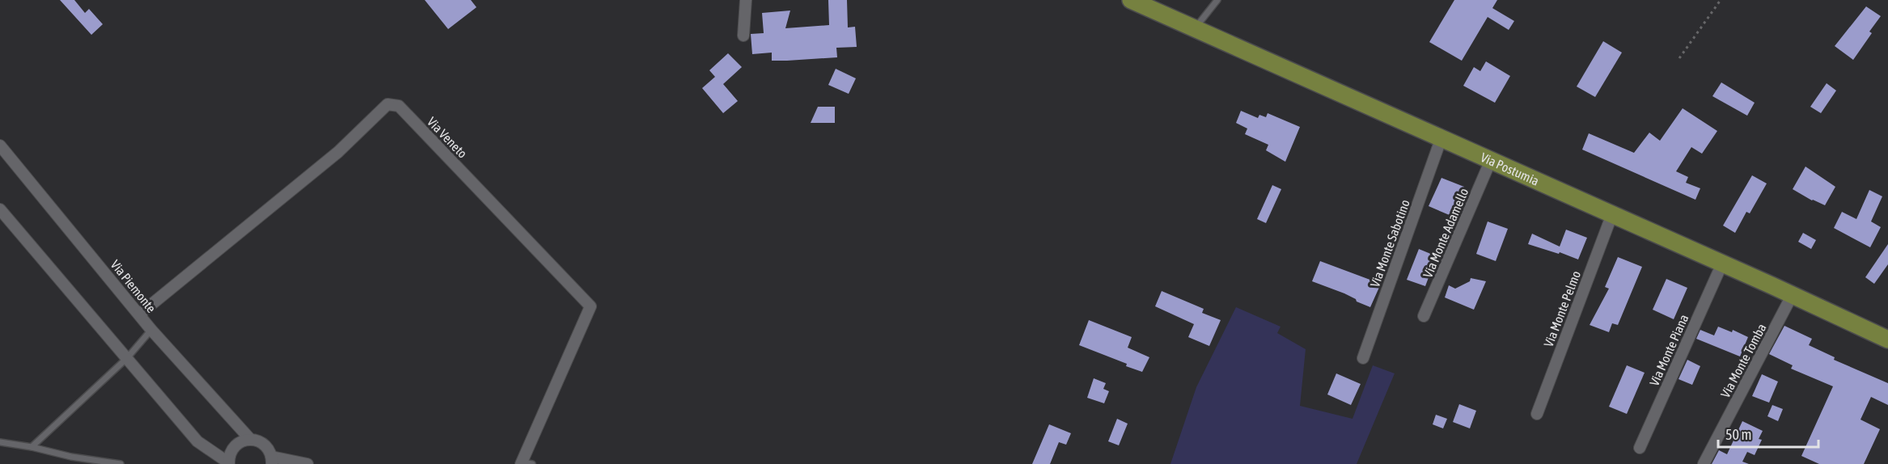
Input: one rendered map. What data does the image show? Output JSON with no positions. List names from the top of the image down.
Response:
{
  "streets": {
    "main road": ["Via Postumia"],
    "street": [
      "Via Veneto",
      "Via Monte Adamello",
      "Via Monte Sabotino",
      "Via Piemonte",
      "Via Monte Pelmo",
      "Via Monte Piana",
      "Via Monte Tomba"
    ]
  },
  "crossings": [
    ["Via Veneto", "Via Piemonte"],
    ["Via Postumia", "Via Monte Adamello"],
    ["Via Postumia", "Via Monte Sabotino"],
    ["Via Postumia", "Via Monte Pelmo"],
    ["Via Postumia", "Via Monte Piana"],
    ["Via Postumia", "Via Monte Tomba"]
  ],
  "scale_bar": "50 m"
}
